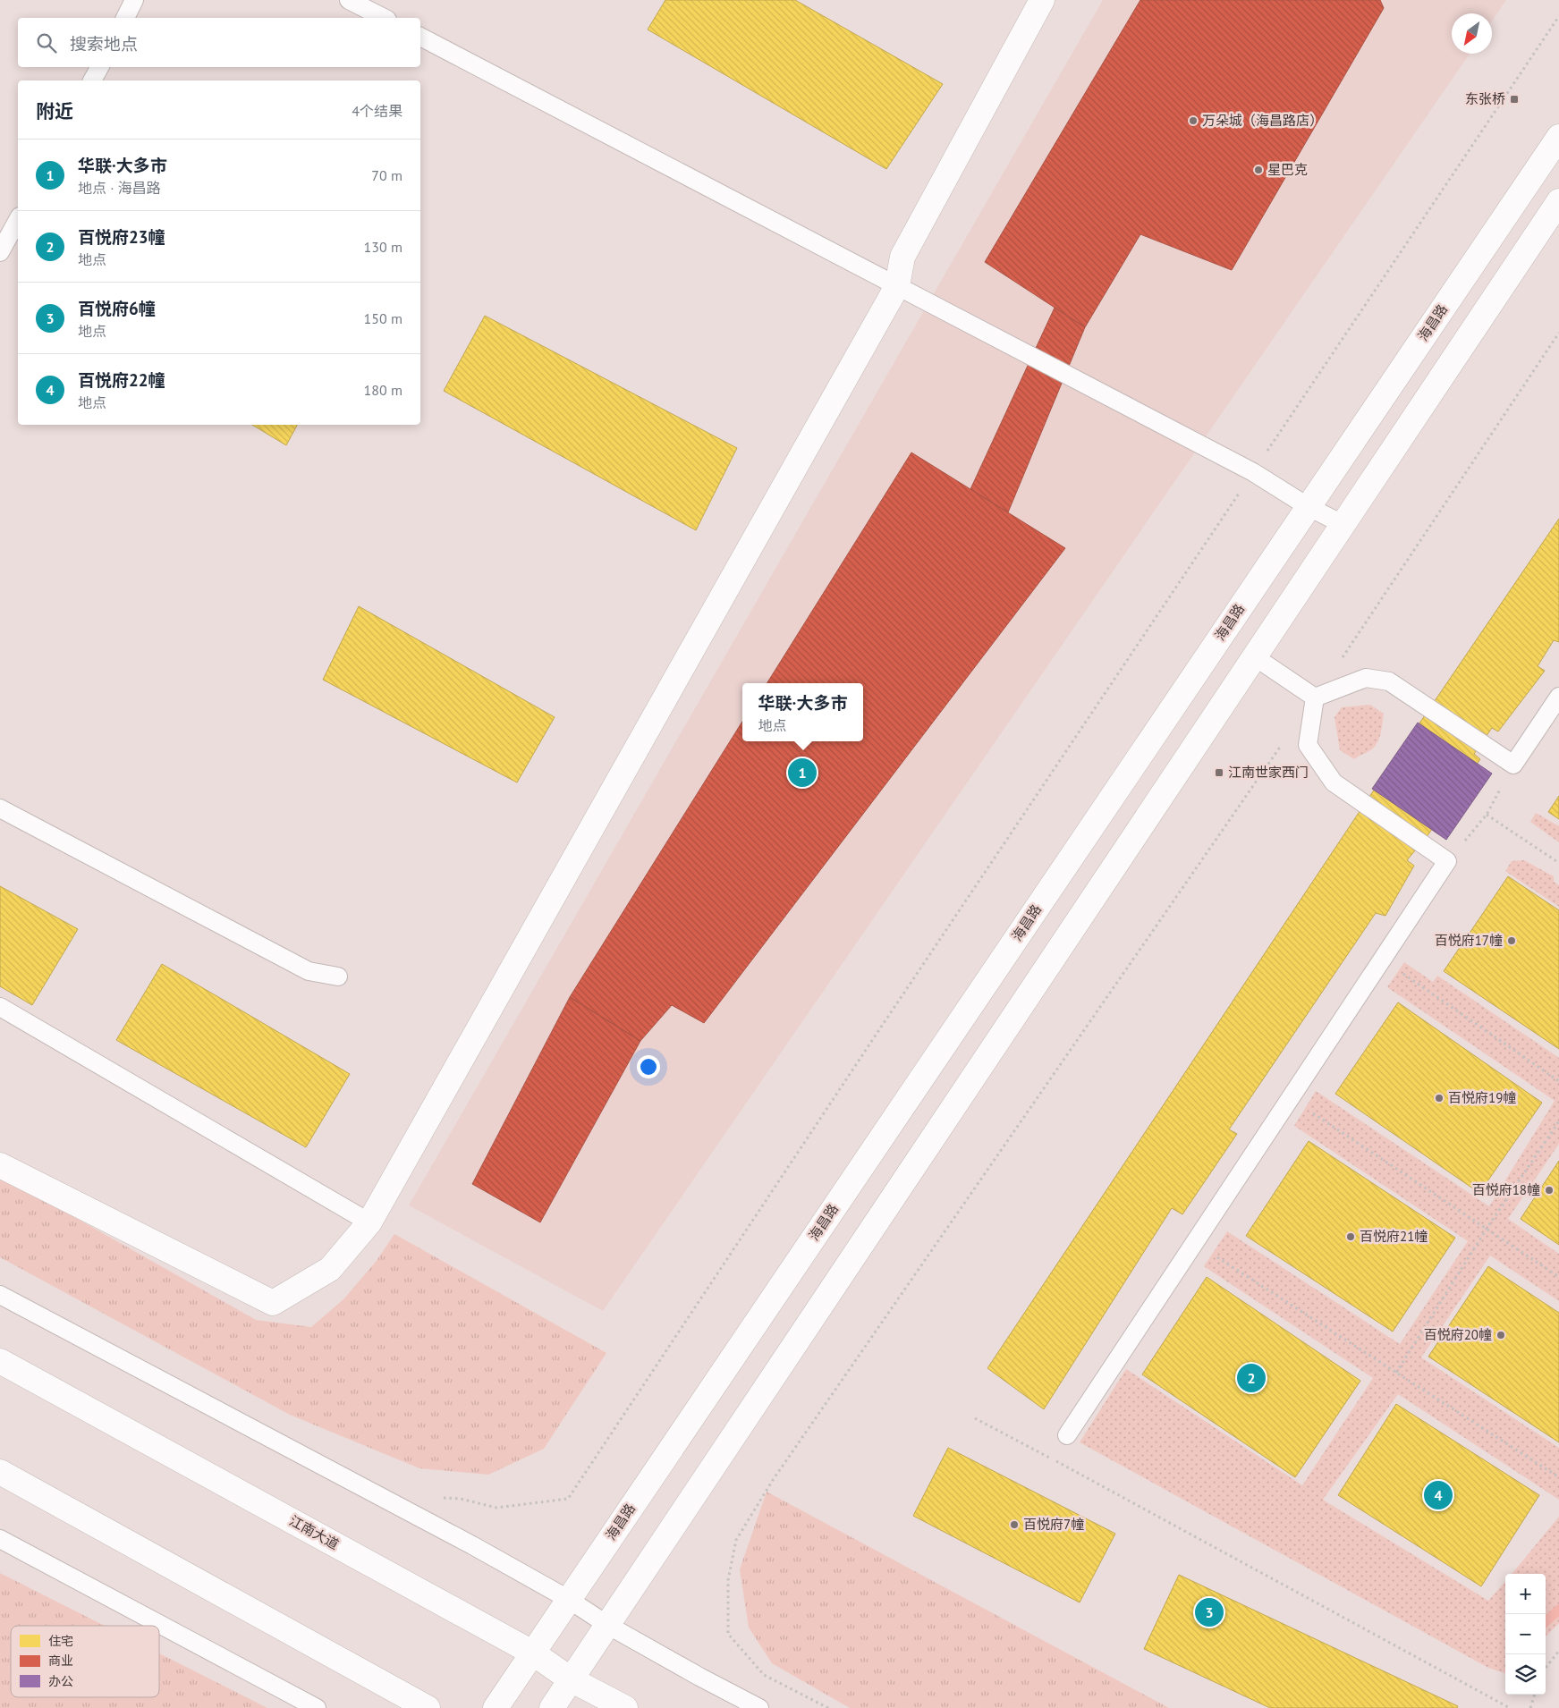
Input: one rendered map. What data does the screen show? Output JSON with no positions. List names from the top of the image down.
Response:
{
  "streets": {
    "main road": ["海昌路", "江南大道"]
  },
  "crossings": [
    ["海昌路", "江南大道"]
  ],
  "places": {
    "transit": ["东张桥", "江南世家西门"],
    "other": [
      "万朵城（海昌路店）",
      "星巴克",
      "百悦府17幢",
      "百悦府19幢",
      "百悦府18幢",
      "百悦府21幢",
      "百悦府20幢",
      "百悦府7幢"
    ]
  },
  "legend": ["住宅", "商业", "办公"],
  "north": "bottom left",
  "page": {
    "search": "搜索地点",
    "heading": ["附近", "4个结果"],
    "list": [
      {
        "mark": "1",
        "name": "华联·大多市",
        "note": "地点 · 海昌路",
        "value": "70 m"
      },
      {
        "mark": "2",
        "name": "百悦府23幢",
        "note": "地点",
        "value": "130 m"
      },
      {
        "mark": "3",
        "name": "百悦府6幢",
        "note": "地点",
        "value": "150 m"
      },
      {
        "mark": "4",
        "name": "百悦府22幢",
        "note": "地点",
        "value": "180 m"
      }
    ],
    "popup": ["华联·大多市", "地点"],
    "pins": [
      "1",
      "2",
      "4",
      "3"
    ],
    "map_buttons": ["+", "−"]
  }
}
